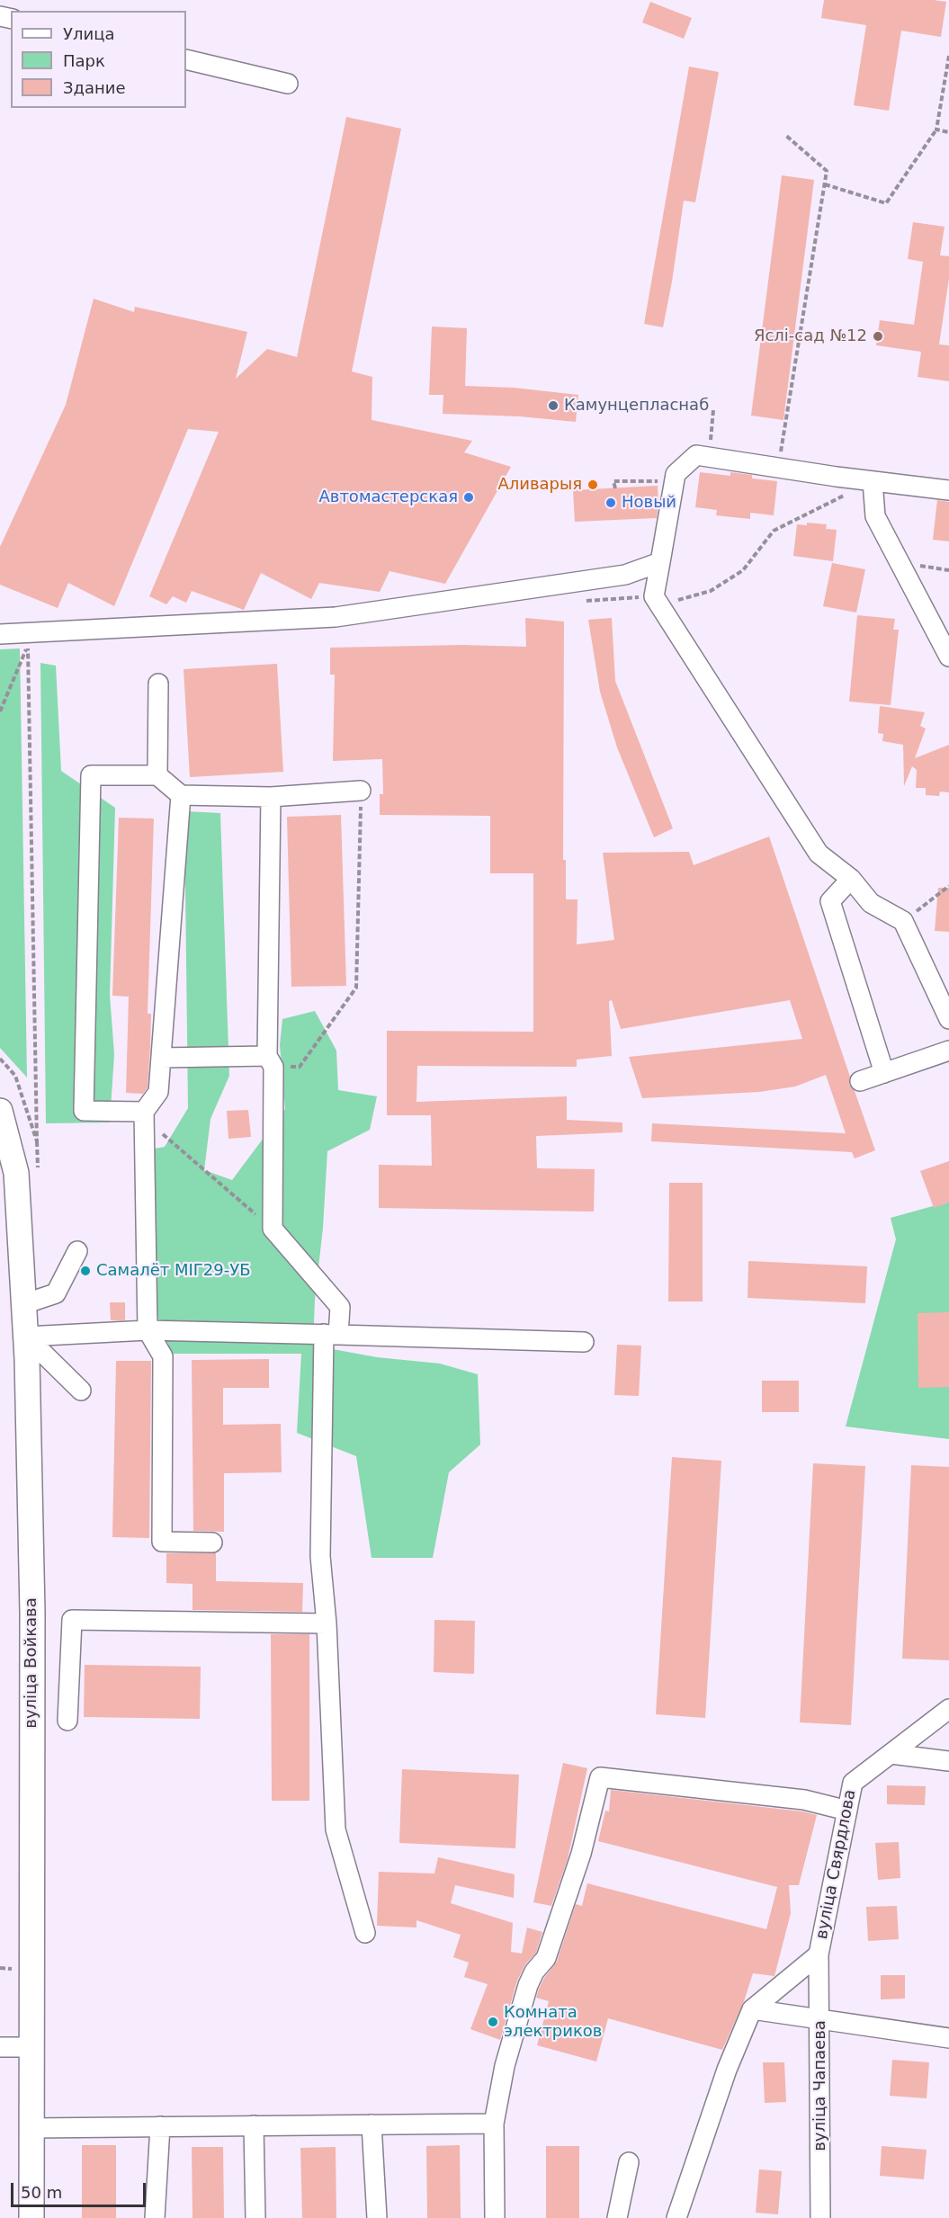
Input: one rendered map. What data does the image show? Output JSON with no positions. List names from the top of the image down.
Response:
{
  "streets": {
    "main road": ["вуліца Войкава"],
    "street": ["вуліца Свярдлова", "вуліца Чапаева"]
  },
  "crossings": [
    ["вуліца Свярдлова", "вуліца Чапаева"]
  ],
  "places": [
    "Яслі-сад №12",
    "Камунцепласнаб",
    "Аливарыя",
    "Автомастерская",
    "Новый",
    "Самалёт МІГ29-УБ",
    "Комната электриков"
  ],
  "legend": ["Улица", "Парк", "Здание"],
  "scale_bar": "50 m"
}
